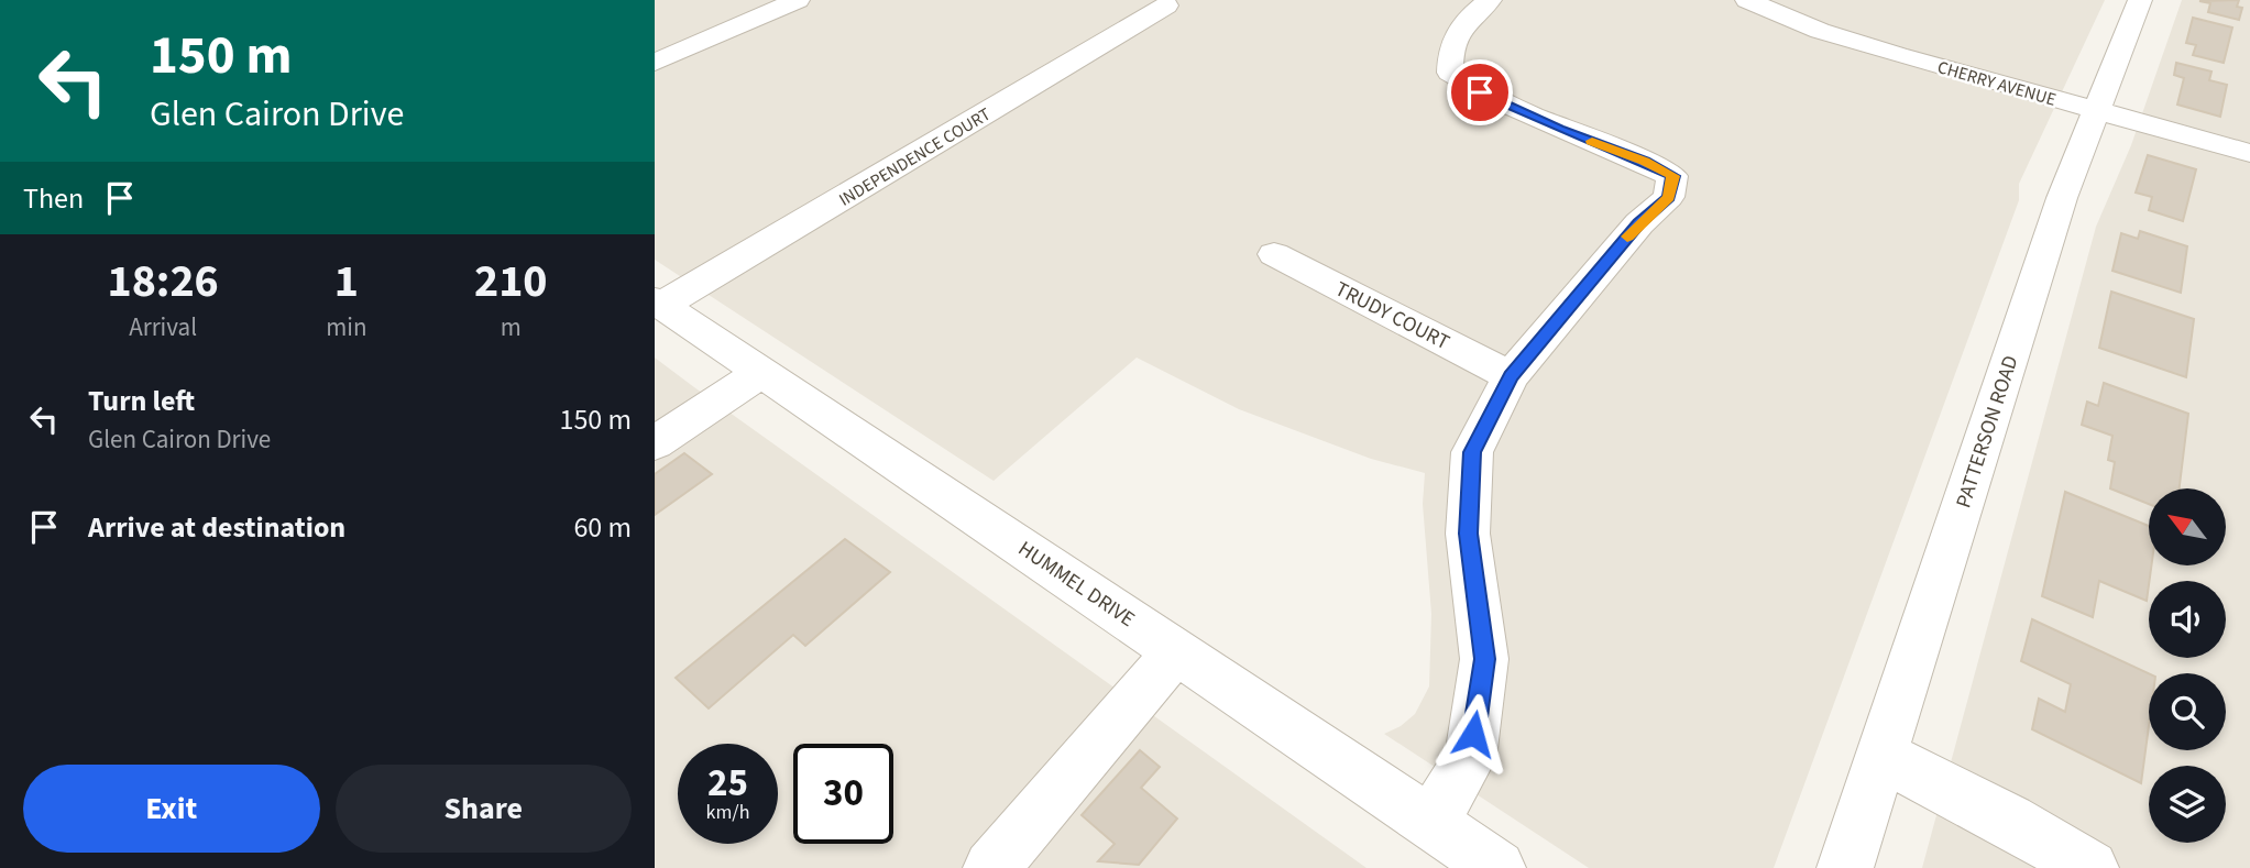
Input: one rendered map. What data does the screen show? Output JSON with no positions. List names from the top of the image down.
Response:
{
  "streets": {
    "street": [
      "CHERRY AVENUE",
      "INDEPENDENCE COURT",
      "TRUDY COURT",
      "PATTERSON ROAD",
      "HUMMEL DRIVE"
    ]
  },
  "crossings": [
    ["CHERRY AVENUE", "PATTERSON ROAD"],
    ["INDEPENDENCE COURT", "HUMMEL DRIVE"]
  ],
  "north": "top left",
  "page": {
    "turn": ["150 m", "Glen Cairon Drive"],
    "then": "Then",
    "eta": [
      "18:26",
      "Arrival",
      "1",
      "min",
      "210",
      "m"
    ],
    "list": [
      {
        "name": "Turn left",
        "note": "Glen Cairon Drive",
        "value": "150 m"
      },
      {
        "name": "Arrive at destination",
        "value": "60 m"
      }
    ],
    "speed": "25 km/h",
    "limit": "30",
    "buttons": ["Exit", "Share"]
  }
}
